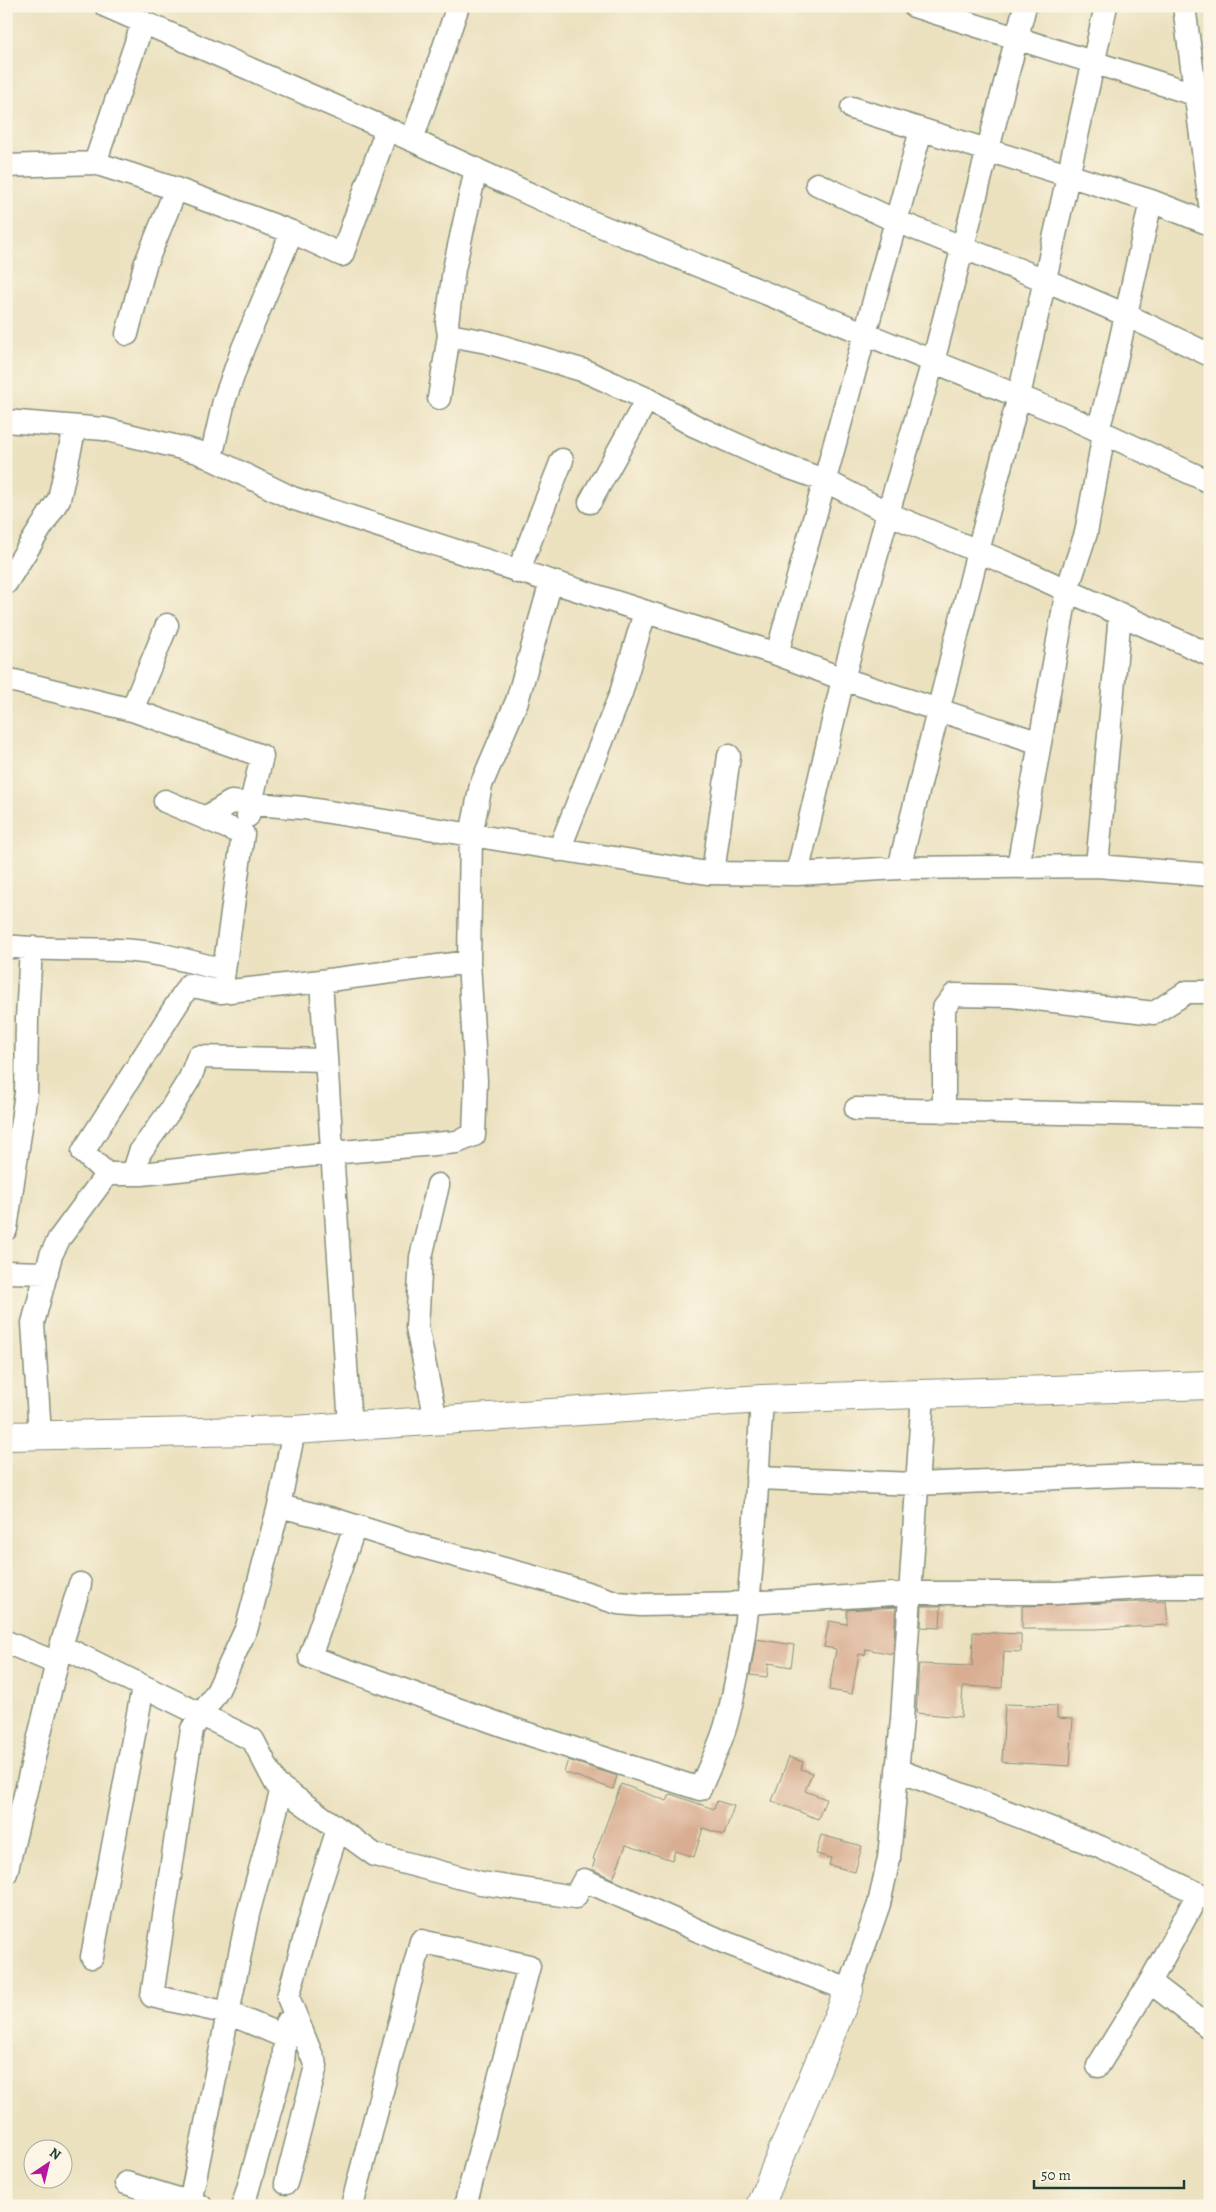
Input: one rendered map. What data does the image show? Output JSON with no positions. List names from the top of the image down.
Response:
{
  "scale_bar": "50 m",
  "north": "top right"
}
